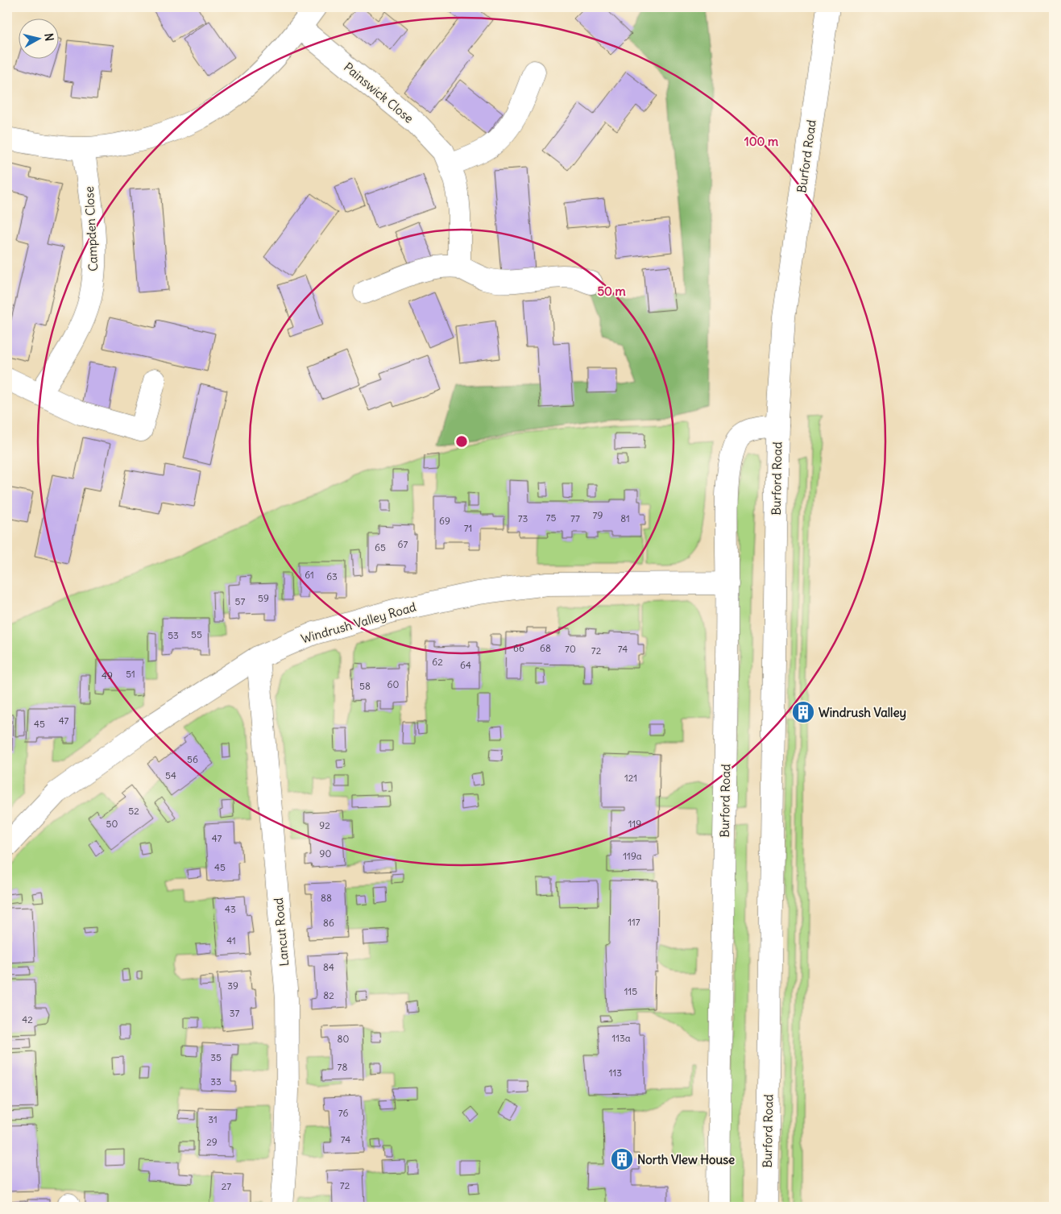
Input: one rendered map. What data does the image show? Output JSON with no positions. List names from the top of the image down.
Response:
{
  "streets": {
    "street": [
      "Painswick Close",
      "Burford Road",
      "Campden Close",
      "Windrush Valley Road",
      "Lancut Road"
    ]
  },
  "crossings": [
    ["Burford Road", "Windrush Valley Road"],
    ["Windrush Valley Road", "Lancut Road"]
  ],
  "places": {
    "building": ["Windrush Valley", "North Vlew House"]
  },
  "house_numbers": [
    "79",
    "75",
    "73",
    "77",
    "81",
    "69",
    "71",
    "67",
    "65",
    "61",
    "63",
    "59",
    "57",
    "55",
    "53",
    "66",
    "68",
    "70",
    "74",
    "72",
    "62",
    "64",
    "51",
    "49",
    "60",
    "58",
    "47",
    "45",
    "56",
    "54",
    "121",
    "52",
    "50",
    "119",
    "92",
    "47",
    "90",
    "119a",
    "45",
    "88",
    "43",
    "117",
    "86",
    "41",
    "84",
    "39",
    "115",
    "82",
    "37",
    "42",
    "113a",
    "80",
    "35",
    "78",
    "113",
    "33",
    "76",
    "31",
    "74",
    "29",
    "72",
    "27"
  ],
  "north": "right",
  "rings": ["100 m", "50 m"]
}
